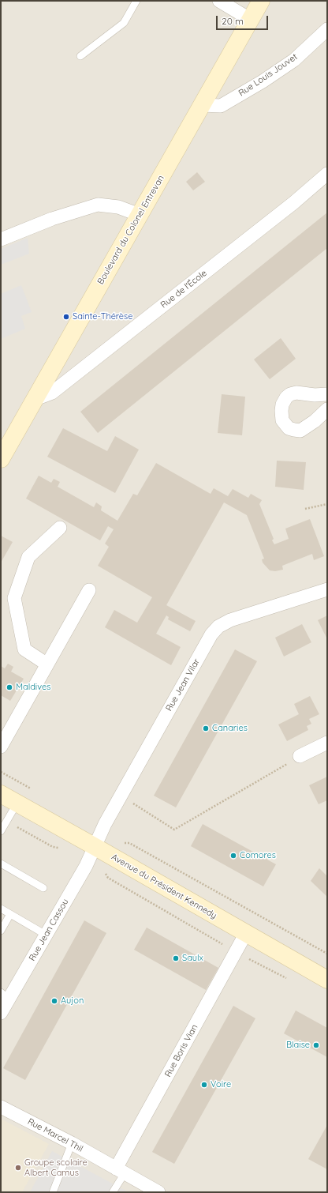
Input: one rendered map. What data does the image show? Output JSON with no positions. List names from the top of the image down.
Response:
{
  "streets": {
    "street": [
      "Rue Louis Jouvet",
      "Boulevard du Colonel Entrevan",
      "Rue de l'École",
      "Rue Jean Vilar",
      "Avenue du Président Kennedy",
      "Rue Jean Cassou",
      "Rue Boris Vian",
      "Rue Marcel Thil"
    ]
  },
  "crossings": [
    ["Rue Louis Jouvet", "Boulevard du Colonel Entrevan"],
    ["Boulevard du Colonel Entrevan", "Rue de l'École"],
    ["Rue Jean Vilar", "Avenue du Président Kennedy"],
    ["Rue Jean Vilar", "Rue Jean Cassou"],
    ["Avenue du Président Kennedy", "Rue Jean Cassou"],
    ["Avenue du Président Kennedy", "Rue Boris Vian"],
    ["Rue Boris Vian", "Rue Marcel Thil"]
  ],
  "places": [
    "Sainte-Thérèse",
    "Maldives",
    "Canaries",
    "Comores",
    "Saulx",
    "Aujon",
    "Blaise",
    "Voire",
    "Groupe scolaire Albert Camus"
  ],
  "scale_bar": "20 m"
}
